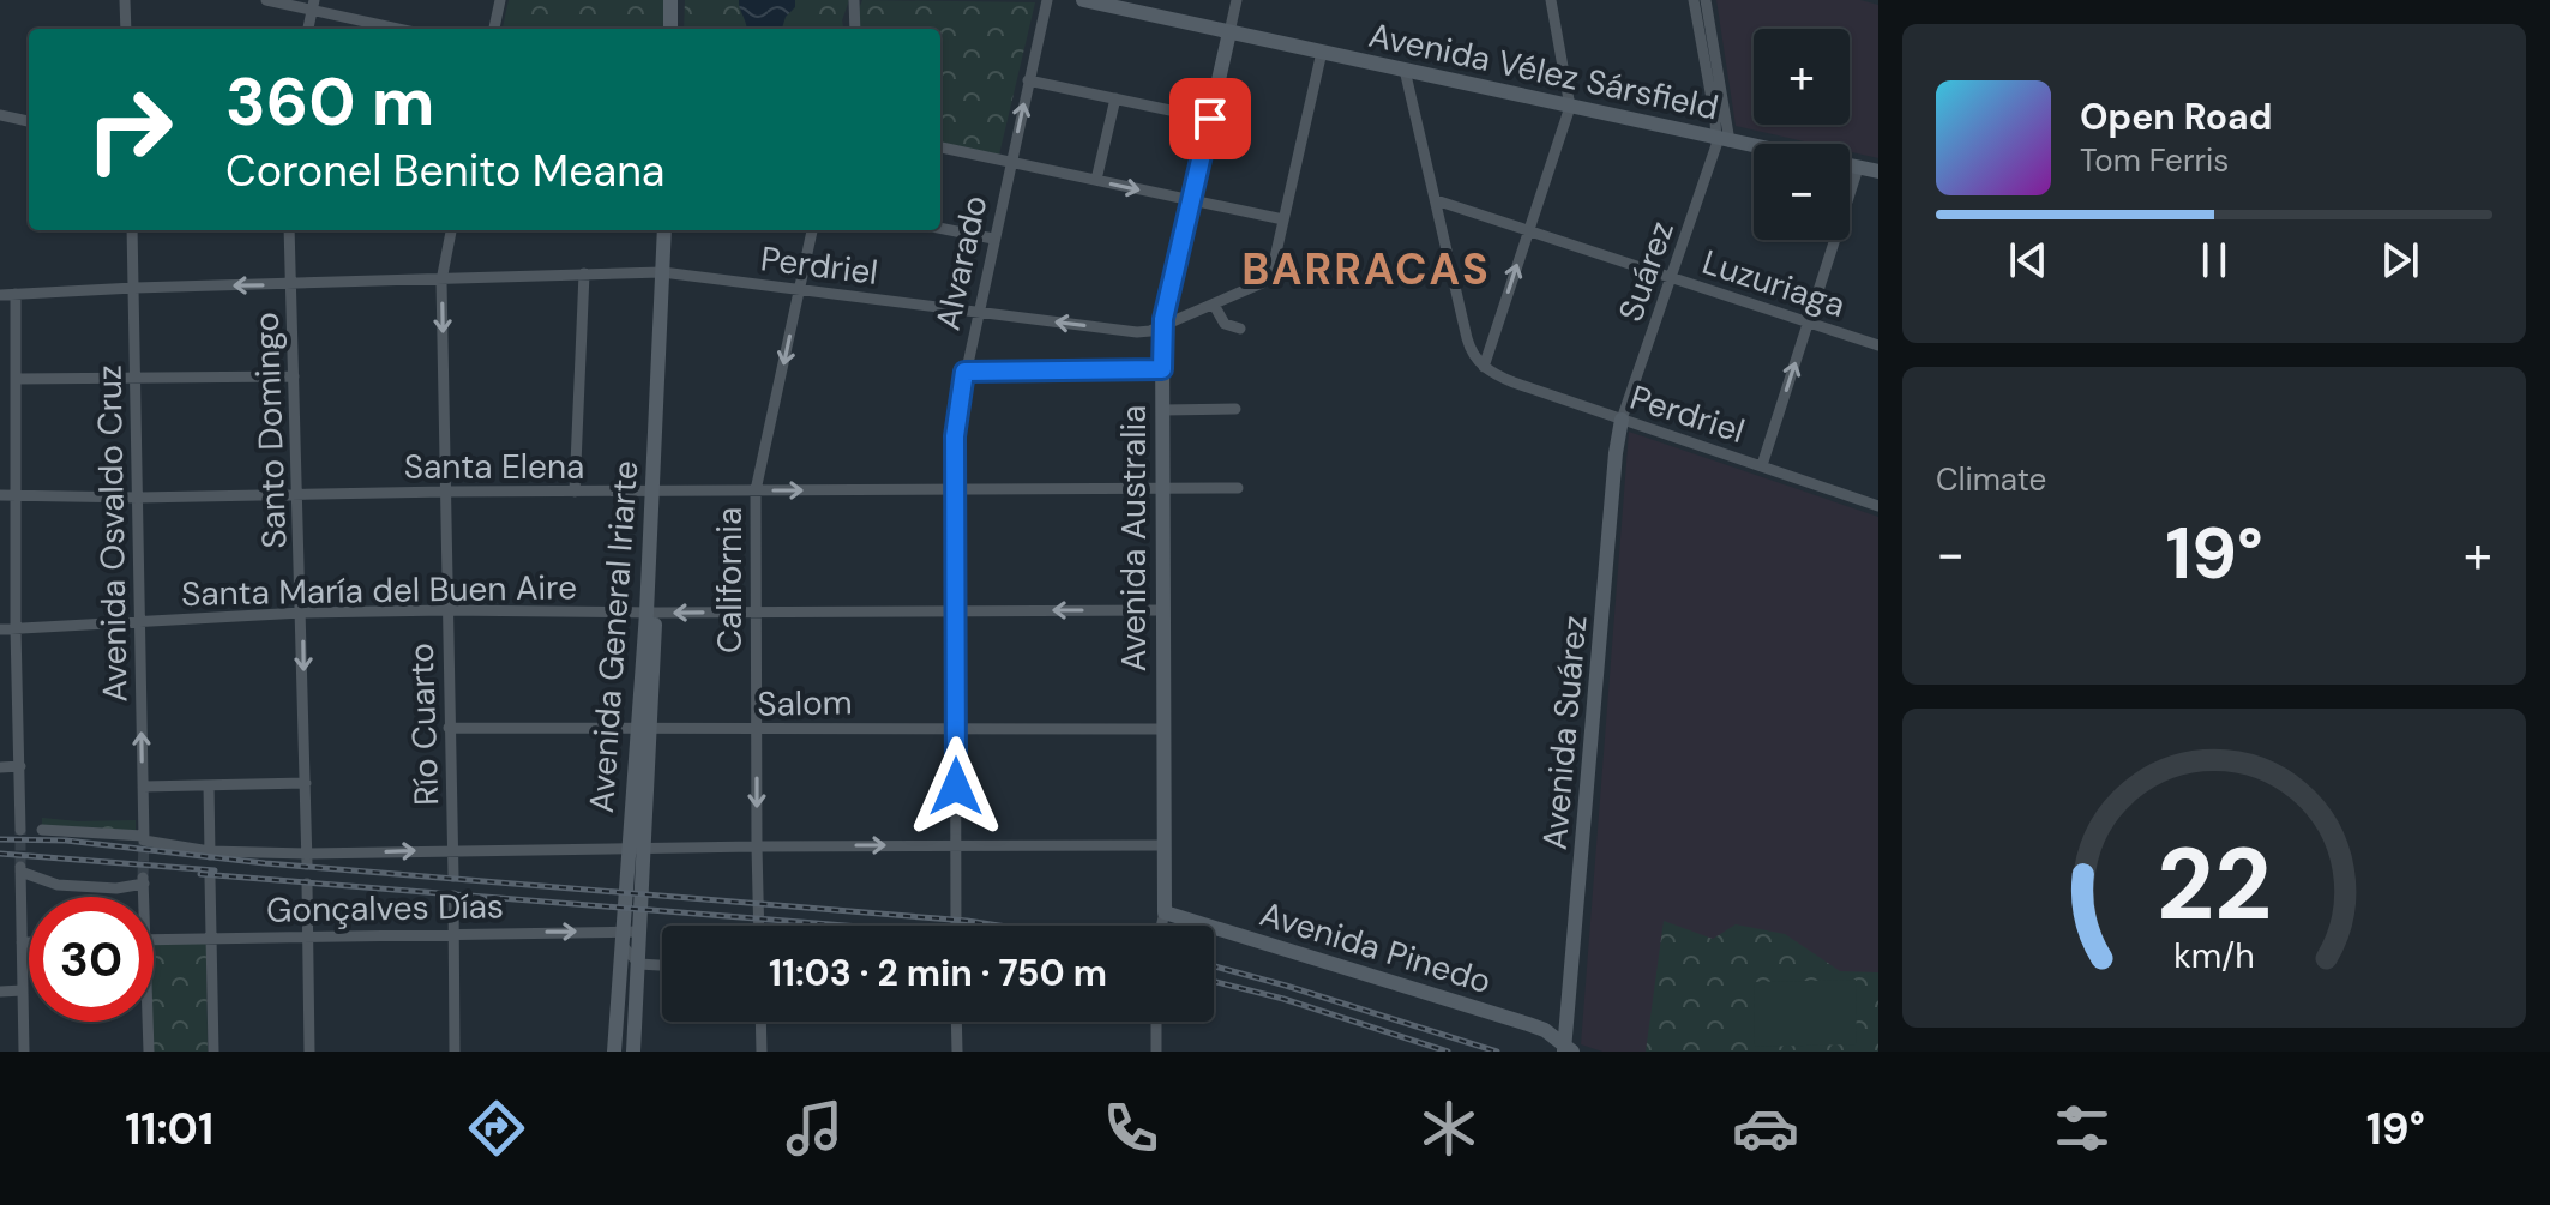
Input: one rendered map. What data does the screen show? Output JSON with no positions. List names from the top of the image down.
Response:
{
  "streets": {
    "main road": [
      "Avenida Vélez Sársfield",
      "Avenida Australia",
      "Avenida General Iriarte",
      "Avenida Suárez",
      "Avenida Pinedo"
    ],
    "street": [
      "Alvarado",
      "Perdriel",
      "Suárez",
      "Luzuriaga",
      "Santo Domingo",
      "Santa Elena",
      "Avenida Osvaldo Cruz",
      "California",
      "Santa María del Buen Aire",
      "Salom",
      "Río Cuarto",
      "Gonçalves Días"
    ]
  },
  "crossings": [
    ["Avenida Vélez Sársfield", "Suárez"],
    ["Avenida Vélez Sársfield", "Avenida Australia"],
    ["Alvarado", "Perdriel"],
    ["Alvarado", "Santa Elena"],
    ["Alvarado", "Santa María del Buen Aire"],
    ["Alvarado", "Salom"],
    ["Perdriel", "Suárez"],
    ["Perdriel", "Santo Domingo"],
    ["Perdriel", "Avenida Osvaldo Cruz"],
    ["Perdriel", "Avenida Australia"],
    ["Perdriel", "California"],
    ["Perdriel", "Avenida General Iriarte"],
    ["Perdriel", "Río Cuarto"],
    ["Perdriel", "Avenida Suárez"],
    ["Suárez", "Luzuriaga"],
    ["Suárez", "Avenida Suárez"],
    ["Santo Domingo", "Santa Elena"],
    ["Santo Domingo", "Santa María del Buen Aire"],
    ["Santa Elena", "Avenida Osvaldo Cruz"],
    ["Santa Elena", "Avenida Australia"],
    ["Santa Elena", "California"],
    ["Santa Elena", "Avenida General Iriarte"],
    ["Santa Elena", "Río Cuarto"],
    ["Avenida Osvaldo Cruz", "Santa María del Buen Aire"],
    ["Avenida Australia", "Santa María del Buen Aire"],
    ["Avenida Australia", "Salom"],
    ["Avenida Australia", "Avenida Pinedo"],
    ["California", "Santa María del Buen Aire"],
    ["California", "Salom"],
    ["Santa María del Buen Aire", "Avenida General Iriarte"],
    ["Santa María del Buen Aire", "Río Cuarto"],
    ["Avenida General Iriarte", "Salom"],
    ["Avenida General Iriarte", "Gonçalves Días"],
    ["Salom", "Río Cuarto"],
    ["Avenida Suárez", "Avenida Pinedo"]
  ],
  "one_way": ["California"],
  "districts": ["BARRACAS"],
  "page": {
    "map_buttons": ["+", "−"],
    "turn": ["360 m", "Coronel Benito Meana"],
    "song": ["Open Road", "Tom Ferris"],
    "tile": "Climate",
    "heat": ["−", "19°", "+"],
    "limit": "30",
    "trip": "11:03 · 2 min · 750 m",
    "tabs": ["11:01", "19°"],
    "gauge": ["22", "km/h"]
  }
}
